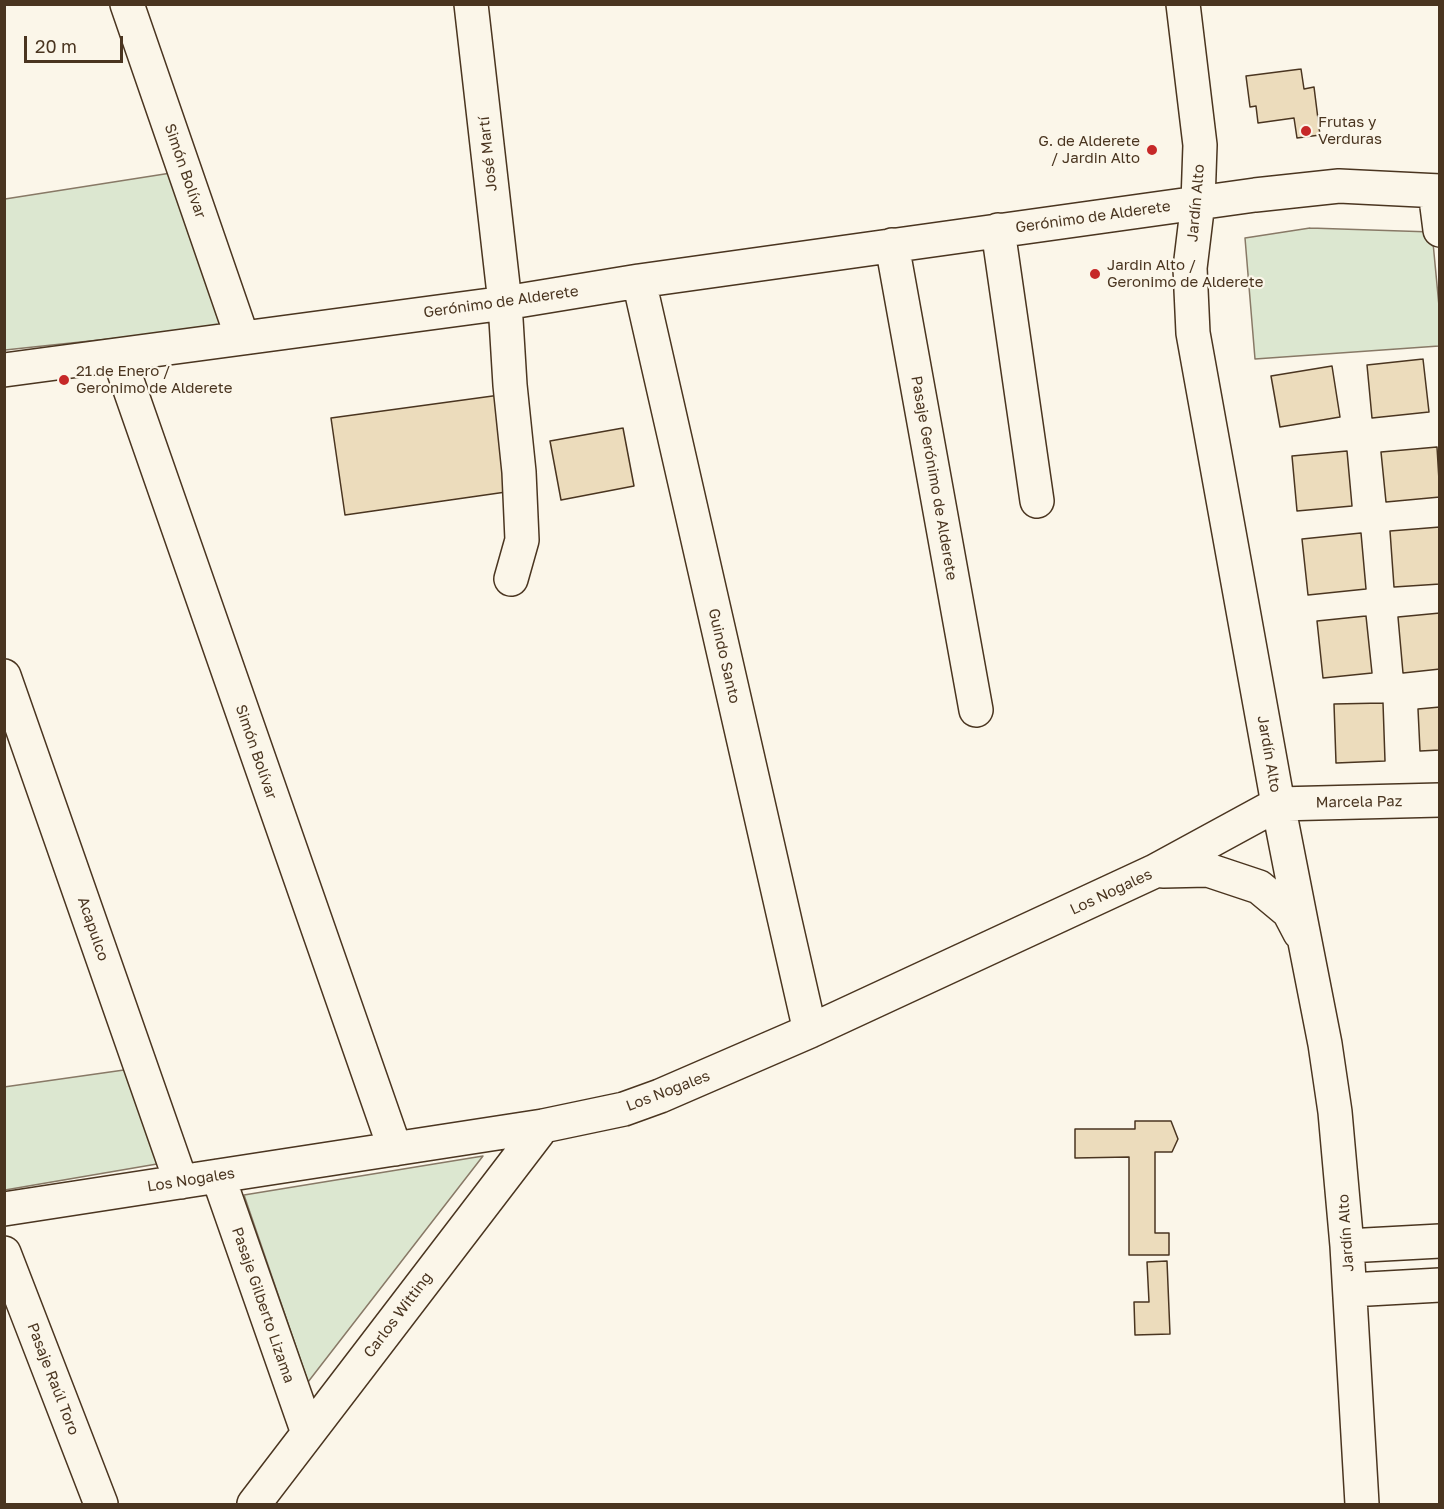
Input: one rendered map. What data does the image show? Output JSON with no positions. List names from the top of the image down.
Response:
{
  "streets": {
    "street": [
      "José Martí",
      "Simón Bolívar",
      "Jardín Alto",
      "Gerónimo de Alderete",
      "Pasaje Gerónimo de Alderete",
      "Guindo Santo",
      "Marcela Paz",
      "Los Nogales",
      "Acapulco",
      "Pasaje Gilberto Lizama",
      "Carlos Witting",
      "Pasaje Raúl Toro"
    ]
  },
  "crossings": [
    ["José Martí", "Gerónimo de Alderete"],
    ["Simón Bolívar", "Gerónimo de Alderete"],
    ["Simón Bolívar", "Los Nogales"],
    ["Jardín Alto", "Gerónimo de Alderete"],
    ["Jardín Alto", "Marcela Paz"],
    ["Jardín Alto", "Los Nogales"],
    ["Gerónimo de Alderete", "Pasaje Gerónimo de Alderete"],
    ["Gerónimo de Alderete", "Guindo Santo"],
    ["Guindo Santo", "Los Nogales"],
    ["Marcela Paz", "Los Nogales"],
    ["Los Nogales", "Acapulco"],
    ["Los Nogales", "Pasaje Gilberto Lizama"],
    ["Los Nogales", "Carlos Witting"],
    ["Pasaje Gilberto Lizama", "Carlos Witting"]
  ],
  "places": [
    "Frutas y Verduras",
    "G. de Alderete / Jardin Alto",
    "Jardin Alto / Geronimo de Alderete",
    "21 de Enero / Geronimo de Alderete"
  ],
  "scale_bar": "20 m"
}
